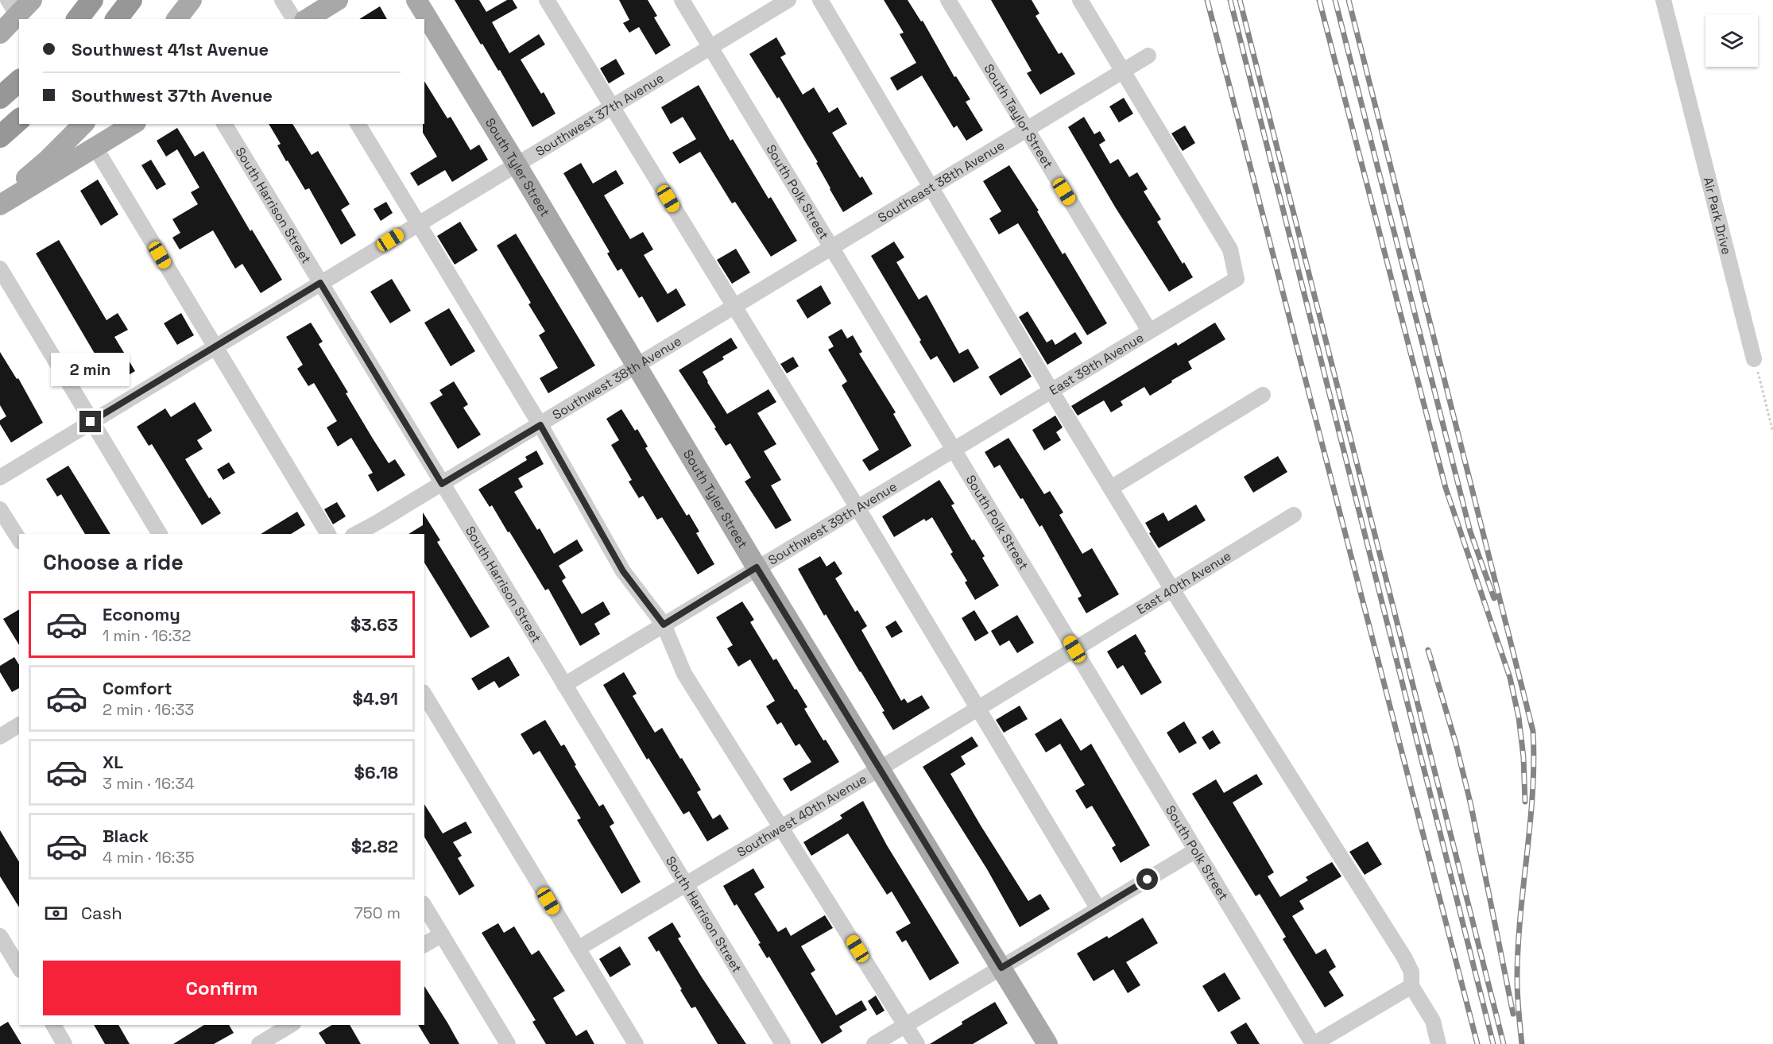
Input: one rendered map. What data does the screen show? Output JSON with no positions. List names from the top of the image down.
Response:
{
  "streets": {
    "main road": ["South Tyler Street"],
    "street": [
      "Southwest 37th Avenue",
      "South Taylor Street",
      "Southeast 38th Avenue",
      "South Polk Street",
      "South Harrison Street",
      "Air Park Drive",
      "East 39th Avenue",
      "Southwest 38th Avenue",
      "Southwest 39th Avenue",
      "East 40th Avenue",
      "Southwest 40th Avenue"
    ]
  },
  "crossings": [
    ["Southwest 37th Avenue", "South Tyler Street"],
    ["Southwest 37th Avenue", "South Polk Street"],
    ["Southwest 37th Avenue", "South Harrison Street"],
    ["South Taylor Street", "Southeast 38th Avenue"],
    ["South Taylor Street", "East 39th Avenue"],
    ["South Tyler Street", "Southwest 38th Avenue"],
    ["South Tyler Street", "Southwest 39th Avenue"],
    ["South Tyler Street", "Southwest 40th Avenue"],
    ["Southeast 38th Avenue", "South Polk Street"],
    ["Southeast 38th Avenue", "East 39th Avenue"],
    ["Southeast 38th Avenue", "Southwest 38th Avenue"],
    ["South Polk Street", "East 39th Avenue"],
    ["South Polk Street", "Southwest 38th Avenue"],
    ["South Polk Street", "Southwest 39th Avenue"],
    ["South Polk Street", "East 40th Avenue"],
    ["South Polk Street", "Southwest 40th Avenue"],
    ["South Harrison Street", "Southwest 38th Avenue"],
    ["South Harrison Street", "Southwest 39th Avenue"],
    ["South Harrison Street", "Southwest 40th Avenue"],
    ["East 39th Avenue", "Southwest 39th Avenue"],
    ["East 40th Avenue", "Southwest 40th Avenue"]
  ],
  "page": {
    "banner": ["Southwest 41st Avenue", "Southwest 37th Avenue"],
    "bubble": "2 min",
    "heading": "Choose a ride",
    "list": [
      {
        "name": "Economy",
        "note": "1 min · 16:32",
        "value": "$3.63"
      },
      {
        "name": "Comfort",
        "note": "2 min · 16:33",
        "value": "$4.91"
      },
      {
        "name": "XL",
        "note": "3 min · 16:34",
        "value": "$6.18"
      },
      {
        "name": "Black",
        "note": "4 min · 16:35",
        "value": "$2.82"
      }
    ],
    "pay": ["Cash", "750 m"],
    "buttons": "Confirm"
  }
}
